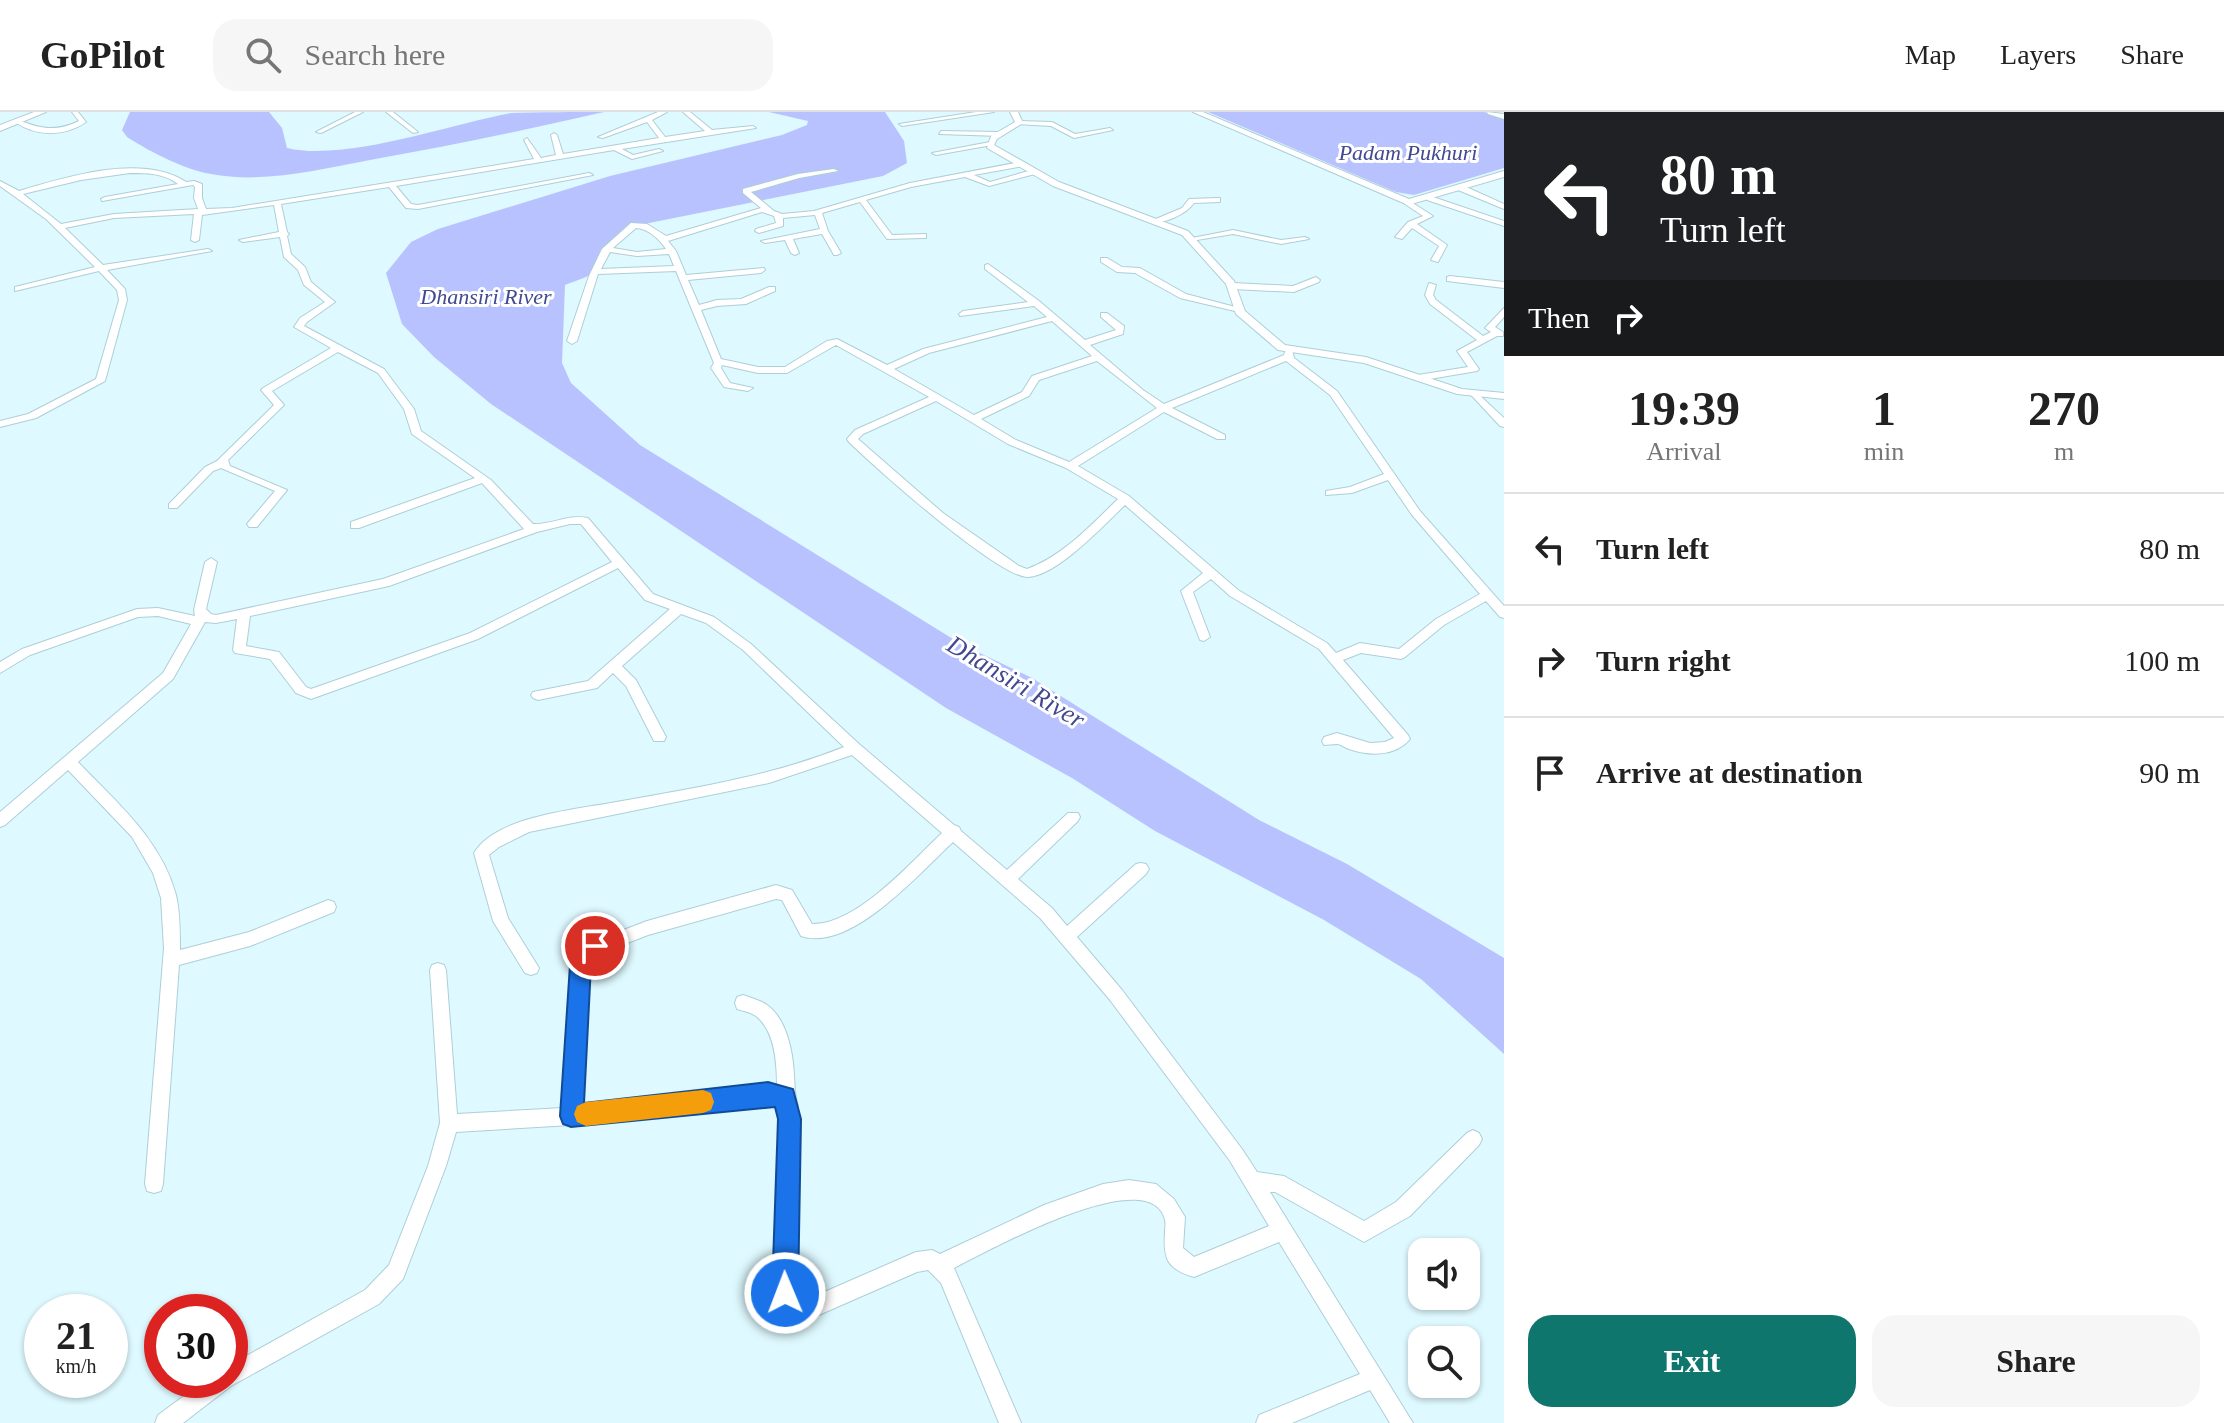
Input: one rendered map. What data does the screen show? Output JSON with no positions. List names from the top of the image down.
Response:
{
  "water": ["Padam Pukhuri", "Dhansiri River"],
  "page": {
    "header": "GoPilot",
    "search": "Search here",
    "nav": ["Map", "Layers", "Share"],
    "turn": ["80 m", "Turn left"],
    "then": "Then",
    "eta": [
      "19:39",
      "Arrival",
      "1",
      "min",
      "270",
      "m"
    ],
    "list": [
      {
        "name": "Turn left",
        "value": "80 m"
      },
      {
        "name": "Turn right",
        "value": "100 m"
      },
      {
        "name": "Arrive at destination",
        "value": "90 m"
      }
    ],
    "speed": "21 km/h",
    "limit": "30",
    "buttons": ["Exit", "Share"]
  }
}
